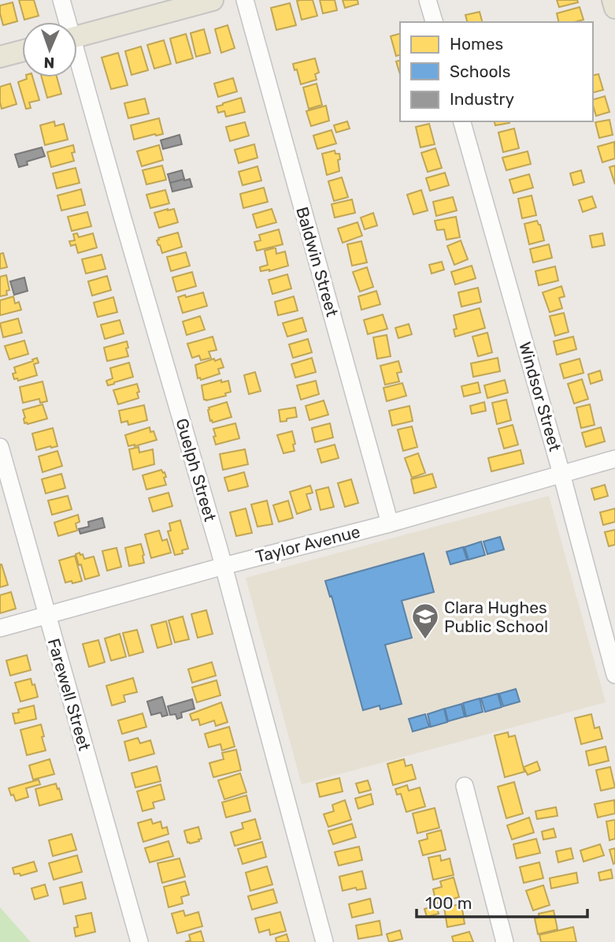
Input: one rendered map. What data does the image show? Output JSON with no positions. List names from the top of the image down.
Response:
{
  "streets": {
    "street": [
      "Baldwin Street",
      "Windsor Street",
      "Guelph Street",
      "Taylor Avenue",
      "Farewell Street"
    ]
  },
  "crossings": [
    ["Baldwin Street", "Taylor Avenue"],
    ["Windsor Street", "Taylor Avenue"],
    ["Guelph Street", "Taylor Avenue"],
    ["Taylor Avenue", "Farewell Street"]
  ],
  "places": {
    "school or university": ["Clara Hughes Public School"]
  },
  "legend": ["Homes", "Schools", "Industry"],
  "scale_bar": "100 m",
  "north": "bottom"
}
